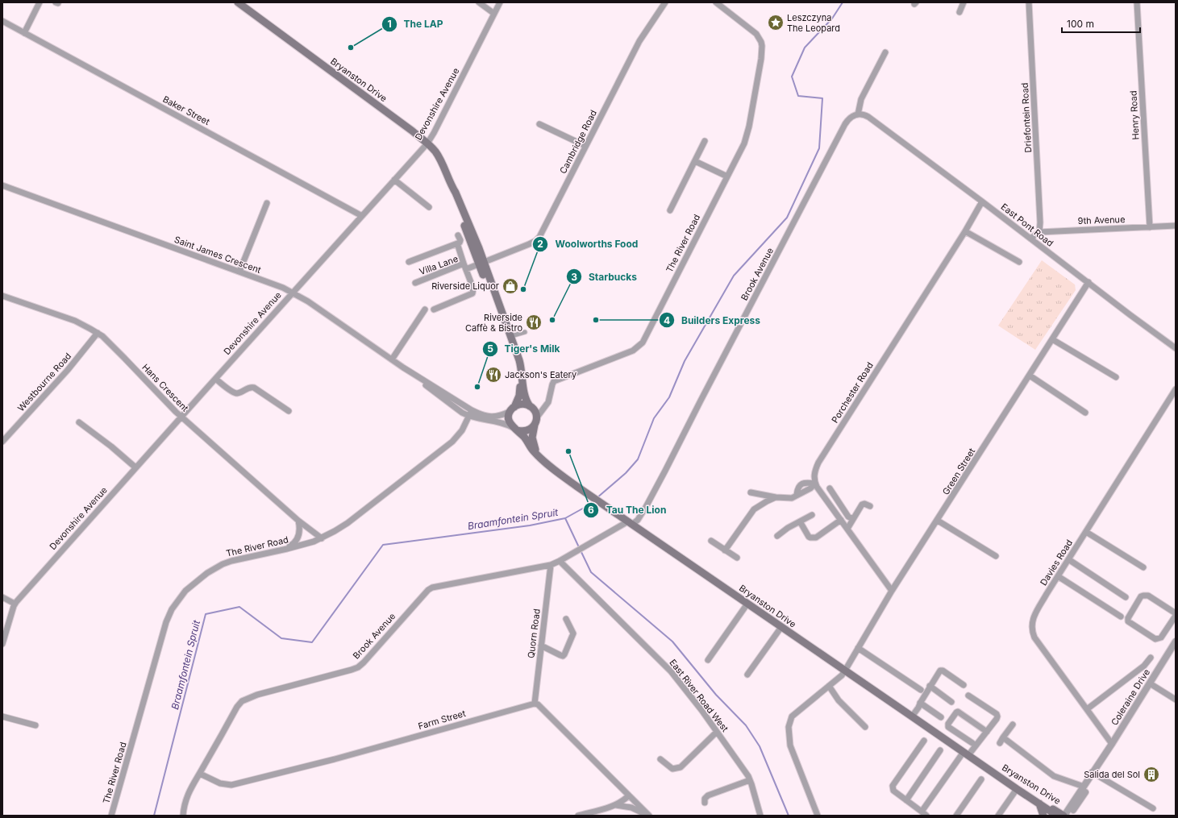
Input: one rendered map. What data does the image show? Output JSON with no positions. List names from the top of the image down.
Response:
{
  "streets": {
    "main road": ["Bryanston Drive"],
    "street": [
      "Devonshire Avenue",
      "Baker Street",
      "Henry Road",
      "Driefontein Road",
      "Cambridge Road",
      "9th Avenue",
      "East Pont Road",
      "The River Road",
      "Saint James Crescent",
      "Villa Lane",
      "Brook Avenue",
      "Westbourne Road",
      "Hans Crescent",
      "Porchester Road",
      "Green Street",
      "Davies Road",
      "Quorn Road",
      "East River Road West",
      "Coleraine Drive",
      "Farm Street"
    ]
  },
  "crossings": [
    ["Bryanston Drive", "Devonshire Avenue"],
    ["Bryanston Drive", "Cambridge Road"],
    ["Bryanston Drive", "The River Road"],
    ["Bryanston Drive", "Saint James Crescent"],
    ["Bryanston Drive", "Villa Lane"],
    ["Bryanston Drive", "Brook Avenue"],
    ["Bryanston Drive", "Green Street"],
    ["Bryanston Drive", "Coleraine Drive"],
    ["Devonshire Avenue", "Baker Street"],
    ["Devonshire Avenue", "Saint James Crescent"],
    ["Devonshire Avenue", "Hans Crescent"],
    ["Henry Road", "9th Avenue"],
    ["Driefontein Road", "9th Avenue"],
    ["Cambridge Road", "Villa Lane"],
    ["East Pont Road", "Brook Avenue"],
    ["East Pont Road", "Porchester Road"],
    ["East Pont Road", "Green Street"],
    ["The River Road", "Saint James Crescent"],
    ["The River Road", "Hans Crescent"],
    ["Brook Avenue", "Quorn Road"],
    ["Brook Avenue", "East River Road West"],
    ["Brook Avenue", "Farm Street"],
    ["Westbourne Road", "Hans Crescent"],
    ["Davies Road", "Coleraine Drive"],
    ["Quorn Road", "Farm Street"]
  ],
  "water": ["Braamfontein Spruit"],
  "places": {
    "place": ["Leszczyna The Leopard"],
    "other": [
      "The LAP",
      "Woolworths Food",
      "Starbucks",
      "Builders Express",
      "Tiger's Milk",
      "Tau The Lion"
    ],
    "shop": ["Riverside Liquor"],
    "restaurant": ["Riverside Caffè & Bistro", "Jackson's Eatery"],
    "building": ["Salida del Sol"]
  },
  "scale_bar": "100 m"
}
